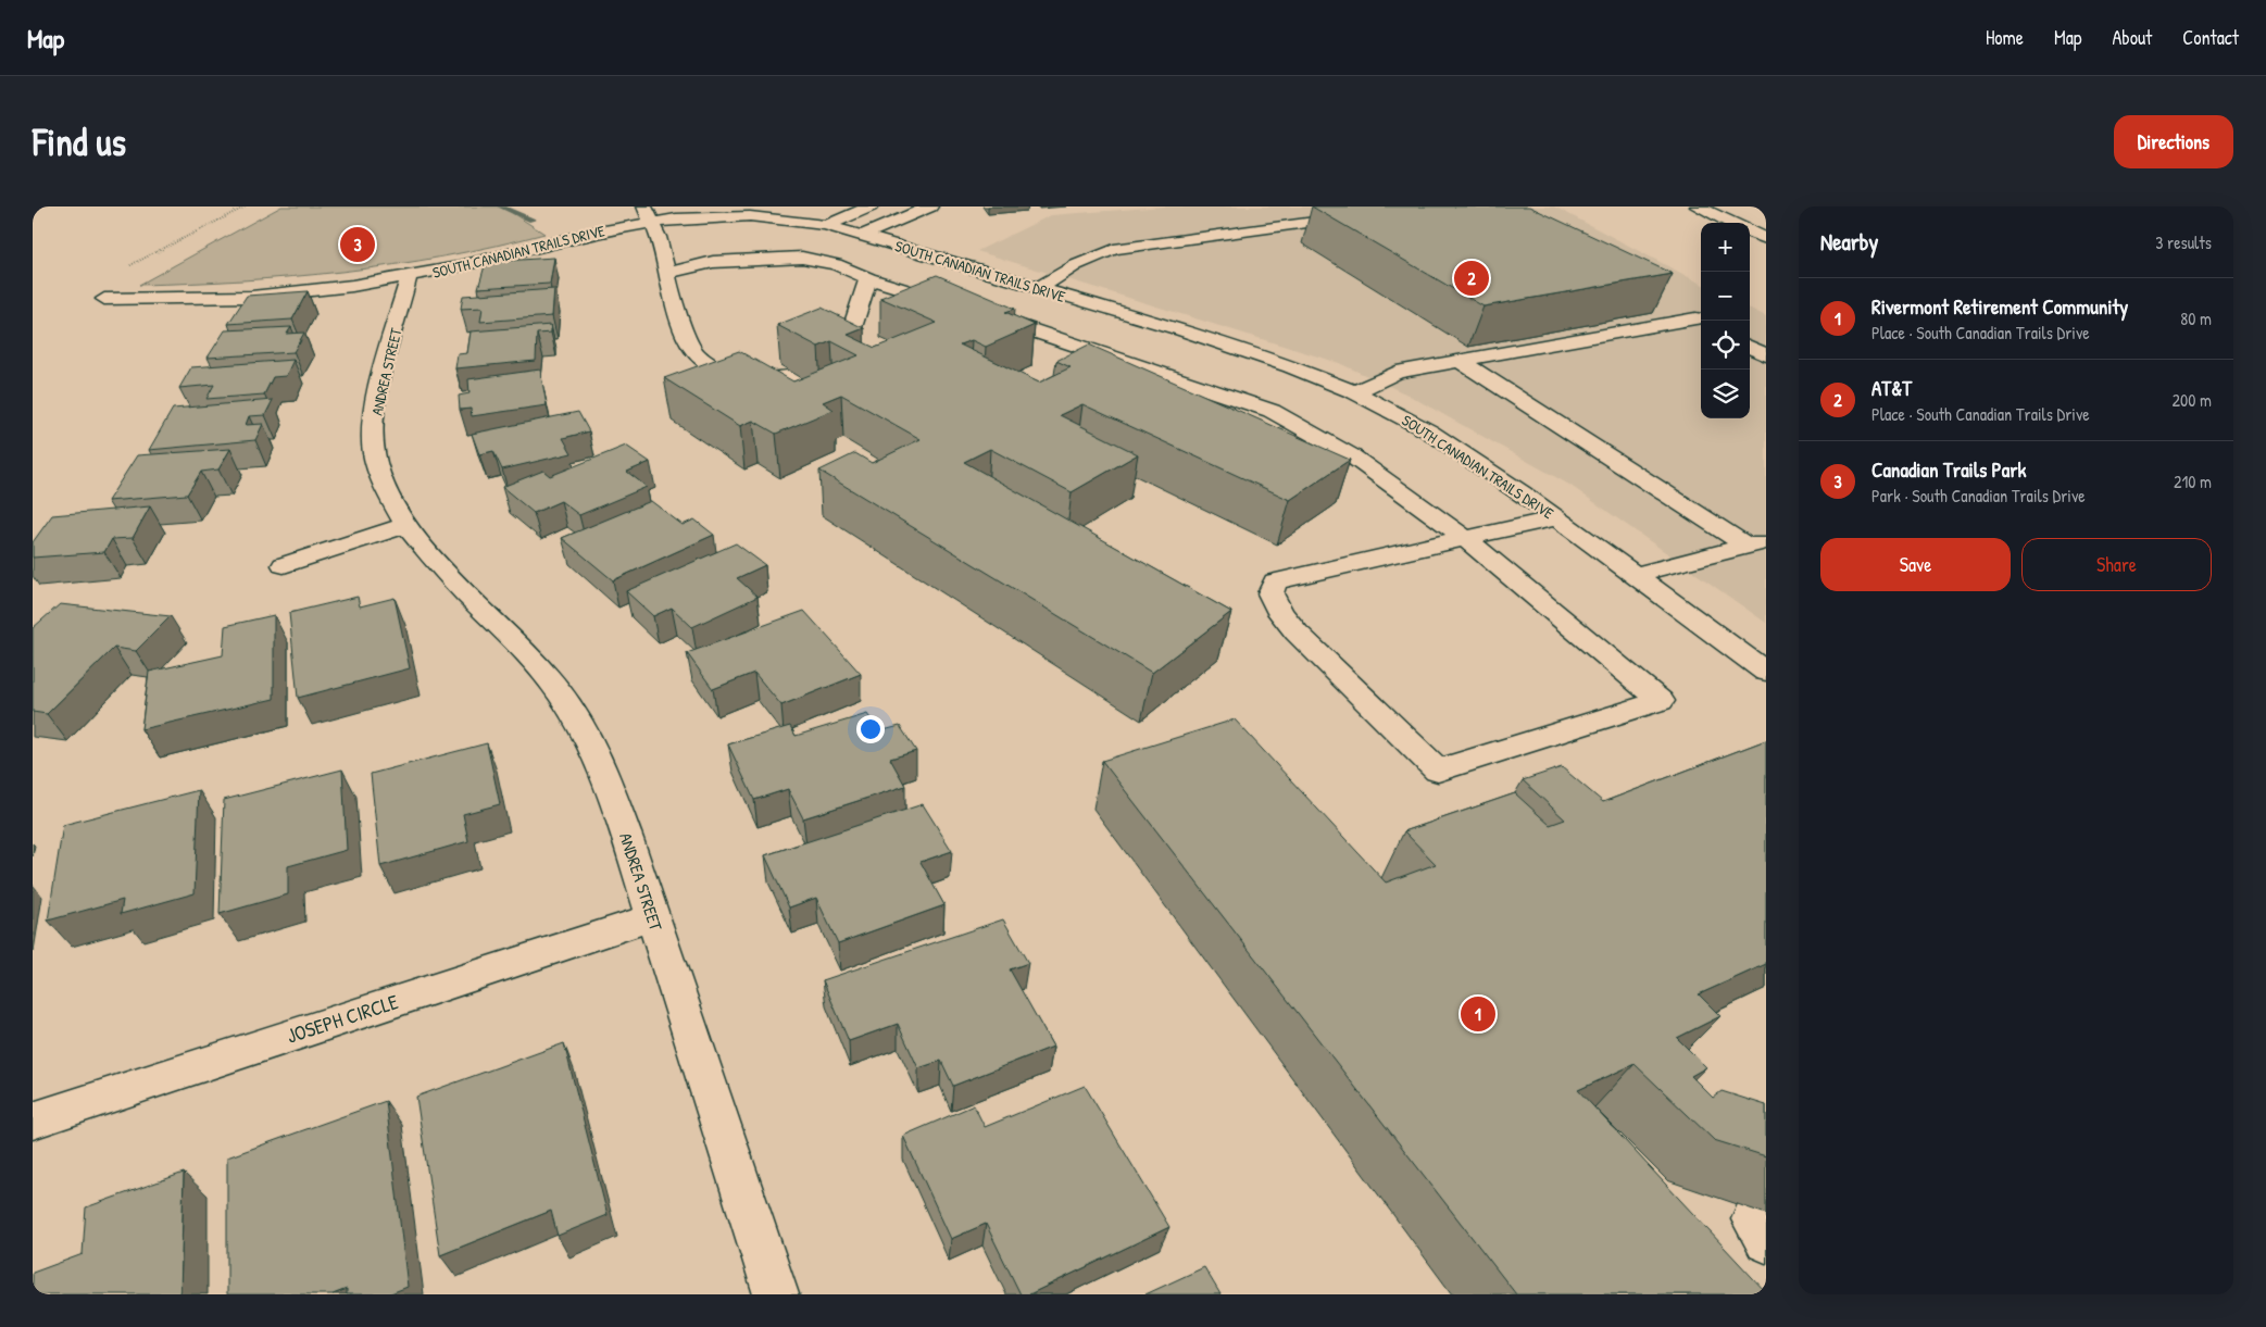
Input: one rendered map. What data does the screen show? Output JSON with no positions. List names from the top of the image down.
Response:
{
  "streets": {
    "main road": ["SOUTH CANADIAN TRAILS DRIVE", "ANDREA STREET", "JOSEPH CIRCLE"]
  },
  "crossings": [
    ["SOUTH CANADIAN TRAILS DRIVE", "ANDREA STREET"],
    ["ANDREA STREET", "JOSEPH CIRCLE"]
  ],
  "page": {
    "header": "Map",
    "nav": [
      "Home",
      "Map",
      "About",
      "Contact"
    ],
    "buttons": [
      "Directions",
      ["Save", "Share"]
    ],
    "title": "Find us",
    "heading": ["Nearby", "3 results"],
    "map_buttons": ["+", "−"],
    "pins": ["3", "2", "1"],
    "list": [
      {
        "mark": "1",
        "name": "Rivermont Retirement Community",
        "note": "Place · South Canadian Trails Drive",
        "value": "80 m"
      },
      {
        "mark": "2",
        "name": "AT&T",
        "note": "Place · South Canadian Trails Drive",
        "value": "200 m"
      },
      {
        "mark": "3",
        "name": "Canadian Trails Park",
        "note": "Park · South Canadian Trails Drive",
        "value": "210 m"
      }
    ]
  }
}
